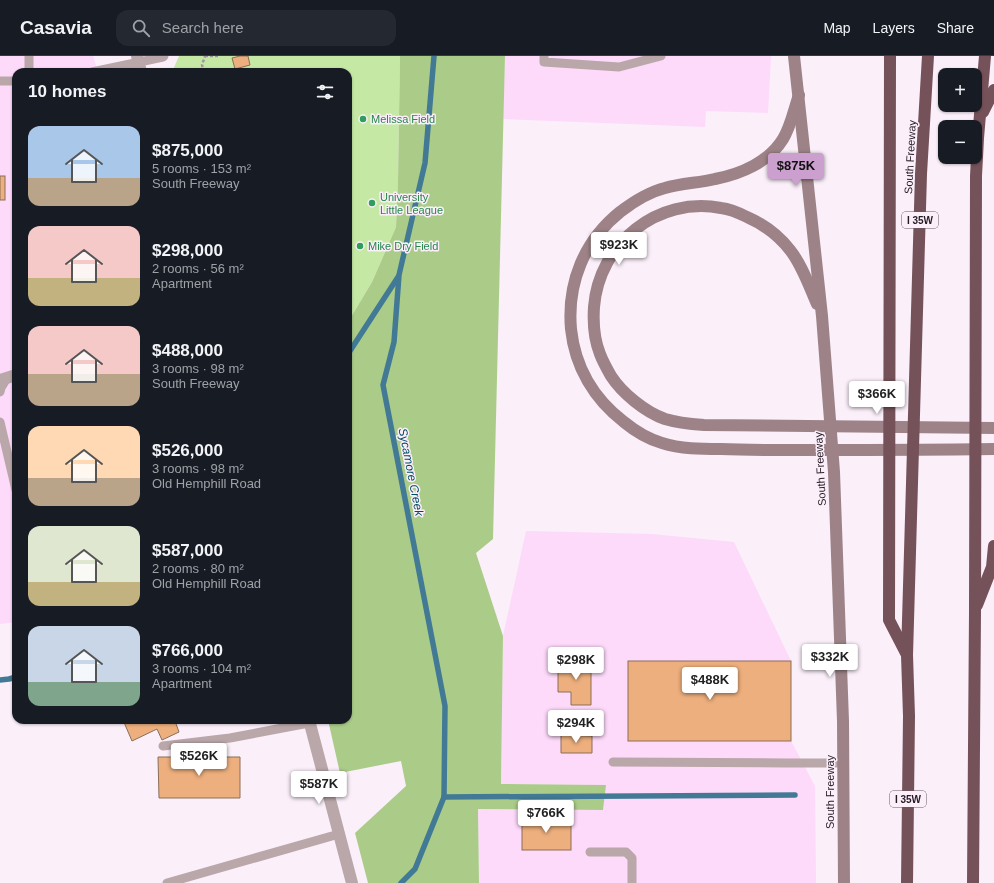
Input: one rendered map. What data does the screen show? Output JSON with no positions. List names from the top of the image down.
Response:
{
  "streets": {
    "highway": ["South Freeway", "I 35W"]
  },
  "water": ["Sycamore Creek"],
  "places": ["Melissa Field", "University Little League", "Mike Dry Field"],
  "page": {
    "header": "Casavia",
    "search": "Search here",
    "nav": ["Map", "Layers", "Share"],
    "map_buttons": ["+", "−"],
    "heading": "10 homes",
    "list": [
      {
        "name": "$875,000",
        "note": "5 rooms · 153 m² · South Freeway"
      },
      {
        "name": "$298,000",
        "note": "2 rooms · 56 m² · Apartment"
      },
      {
        "name": "$488,000",
        "note": "3 rooms · 98 m² · South Freeway"
      },
      {
        "name": "$526,000",
        "note": "3 rooms · 98 m² · Old Hemphill Road"
      },
      {
        "name": "$587,000",
        "note": "2 rooms · 80 m² · Old Hemphill Road"
      },
      {
        "name": "$766,000",
        "note": "3 rooms · 104 m² · Apartment"
      }
    ],
    "price": [
      "$875K",
      "$923K",
      "$366K",
      "$332K",
      "$298K",
      "$488K",
      "$294K",
      "$526K",
      "$587K",
      "$766K"
    ]
  }
}
